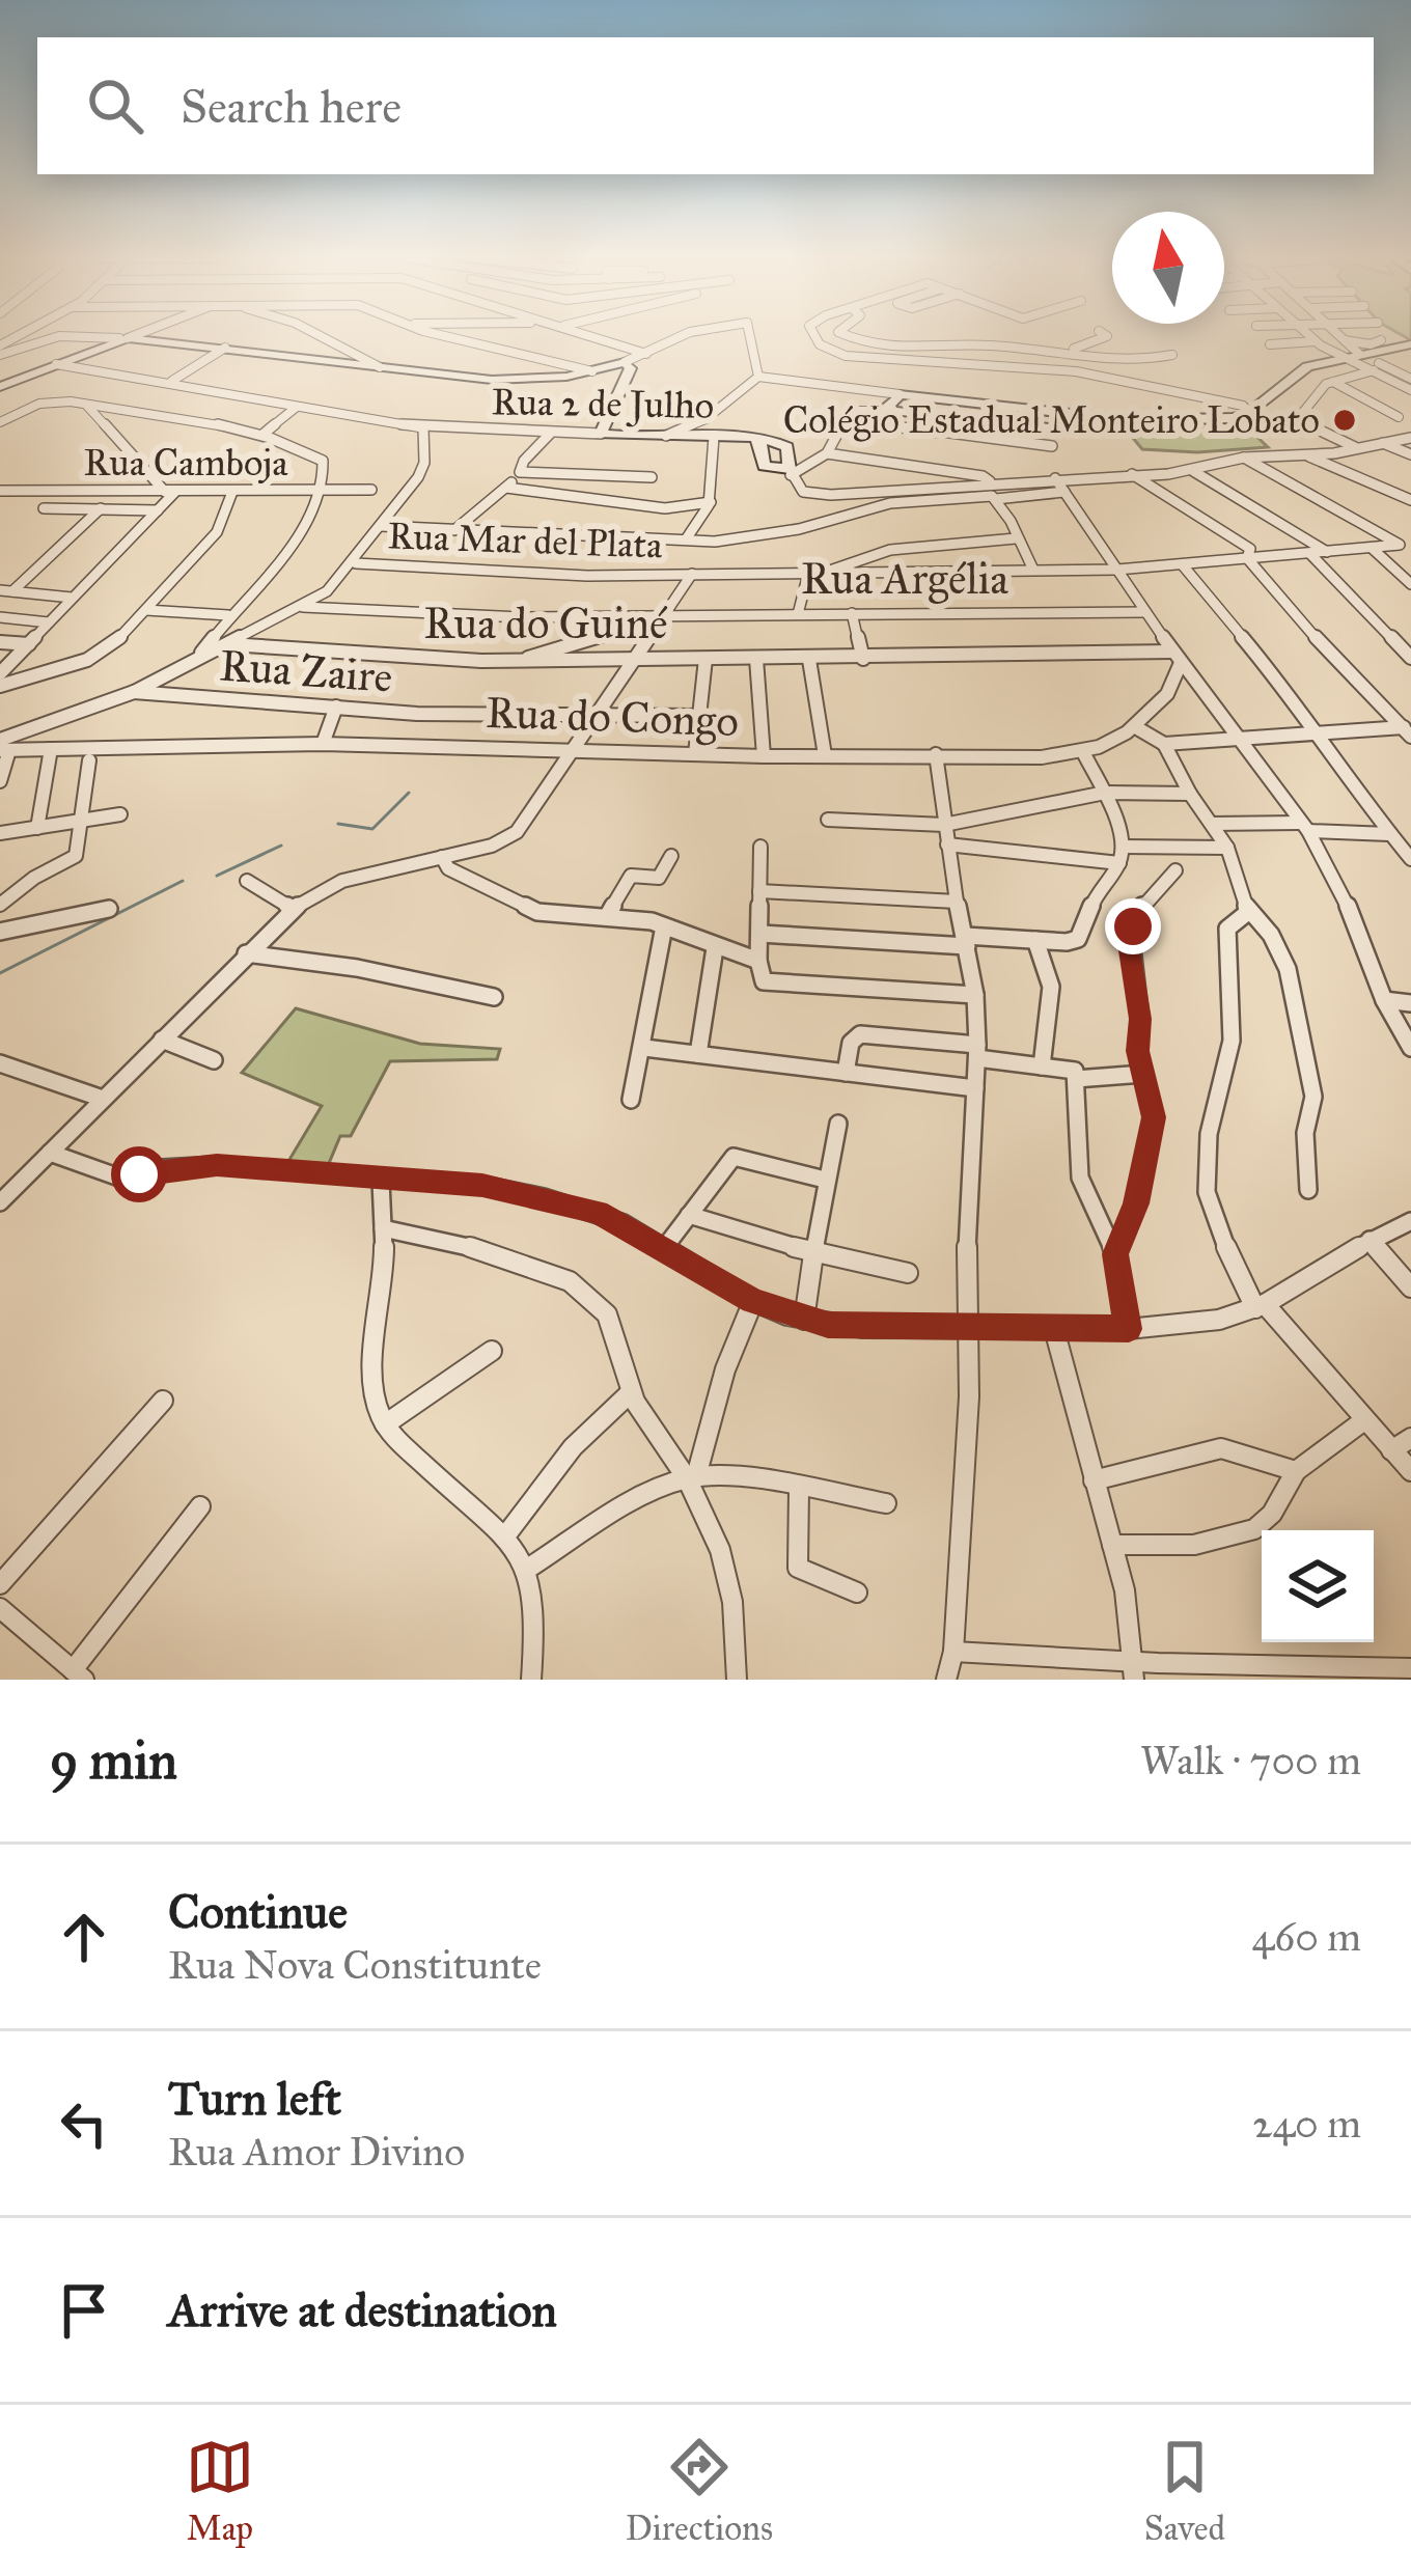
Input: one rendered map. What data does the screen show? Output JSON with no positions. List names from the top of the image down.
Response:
{
  "streets": {
    "street": [
      "Rua 2 de Julho",
      "Rua Camboja",
      "Rua Mar del Plata",
      "Rua Argélia",
      "Rua do Guiné",
      "Rua Zaire",
      "Rua do Congo"
    ]
  },
  "crossings": [
    ["Rua do Guiné", "Rua do Congo"]
  ],
  "places": ["Colégio Estadual Monteiro Lobato"],
  "north": "top",
  "page": {
    "search": "Search here",
    "heading": ["9 min", "Walk · 700 m"],
    "list": [
      ["Continue", "Rua Nova Constitunte", "460 m"],
      ["Turn left", "Rua Amor Divino", "240 m"],
      "Arrive at destination"
    ],
    "nav": ["Map", "Directions", "Saved"]
  }
}
